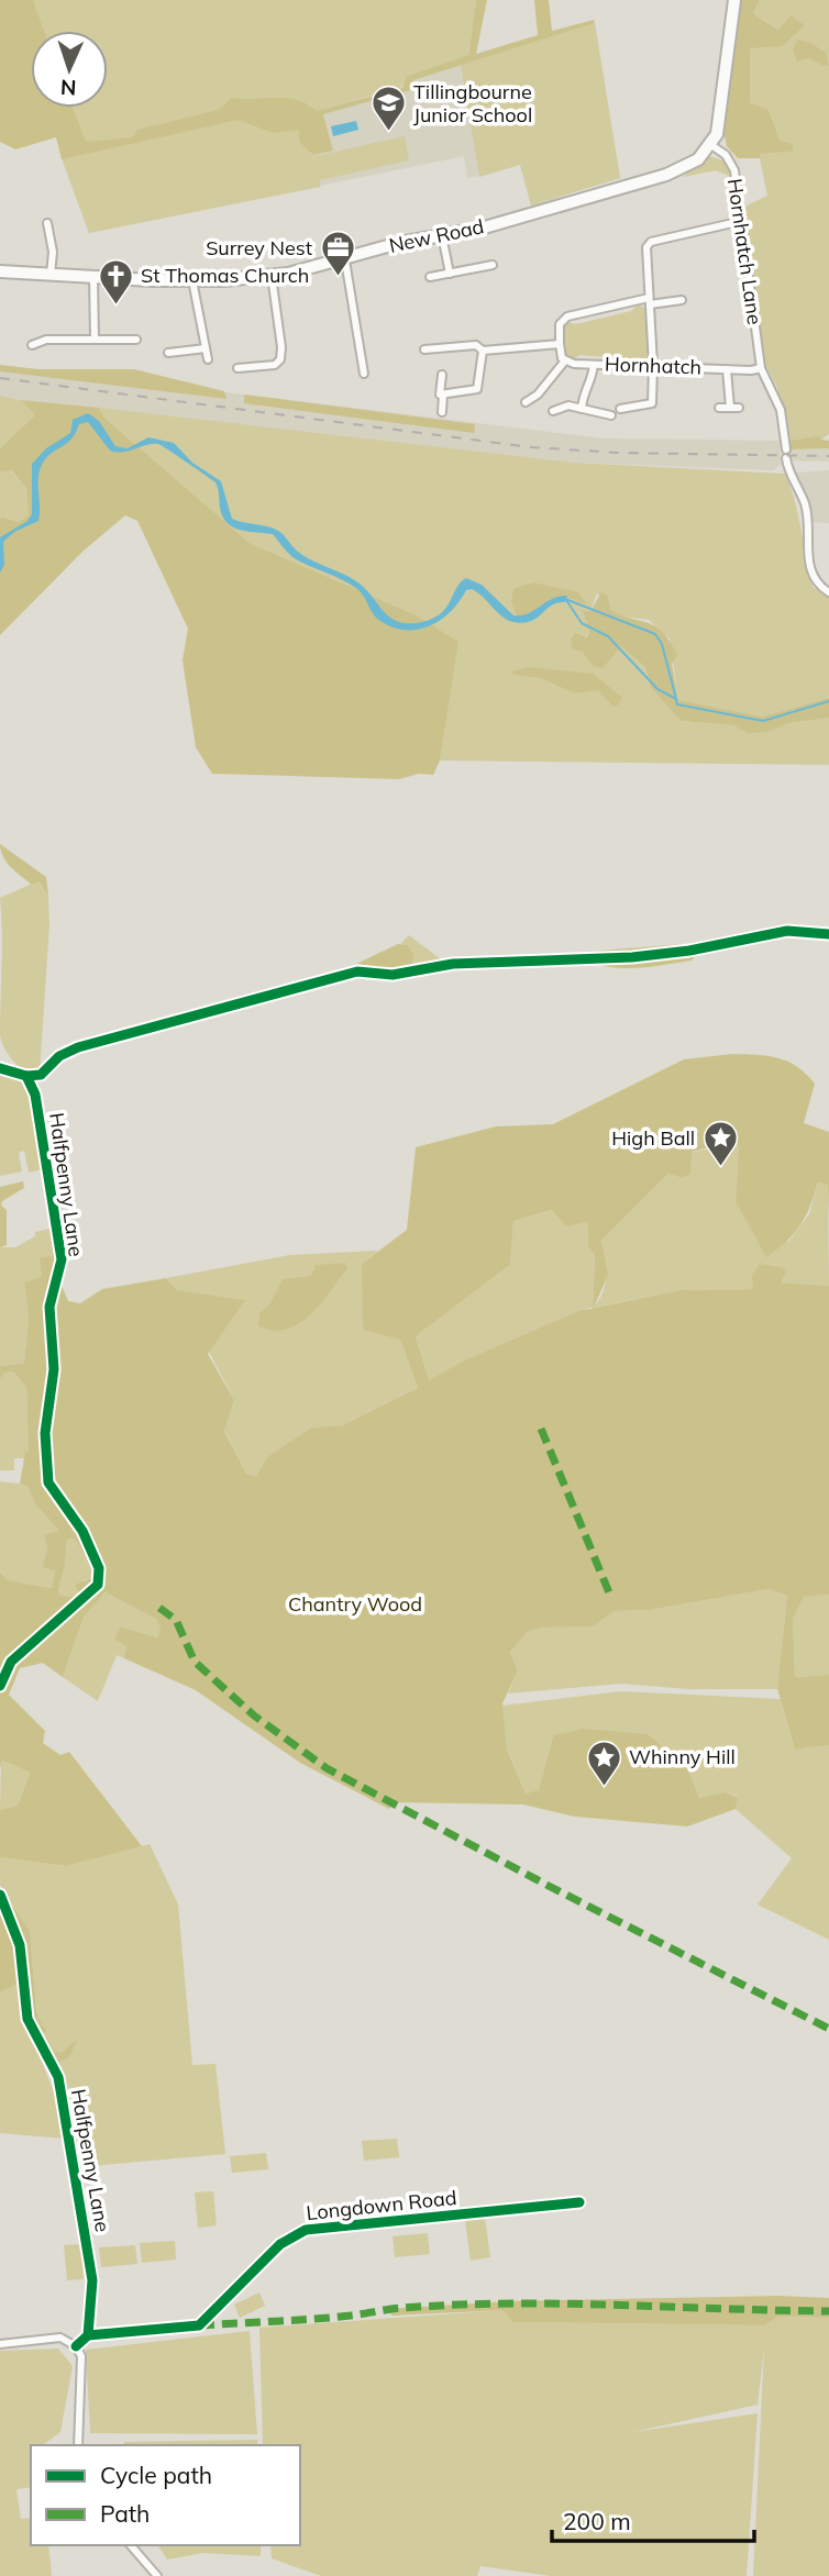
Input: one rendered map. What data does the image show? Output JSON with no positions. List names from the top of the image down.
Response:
{
  "streets": {
    "main road": ["New Road"],
    "street": [
      "Hornhatch Lane",
      "Hornhatch",
      "Halfpenny Lane",
      "Longdown Road"
    ]
  },
  "crossings": [
    ["New Road", "Hornhatch Lane"],
    ["Hornhatch Lane", "Hornhatch"],
    ["Halfpenny Lane", "Longdown Road"]
  ],
  "parks": ["Chantry Wood"],
  "places": {
    "school or university": ["Tillingbourne Junior School"],
    "office": ["Surrey Nest"],
    "church": ["St Thomas Church"],
    "place": ["High Ball", "Whinny Hill"]
  },
  "legend": ["Cycle path", "Path"],
  "scale_bar": "200 m",
  "north": "bottom"
}
